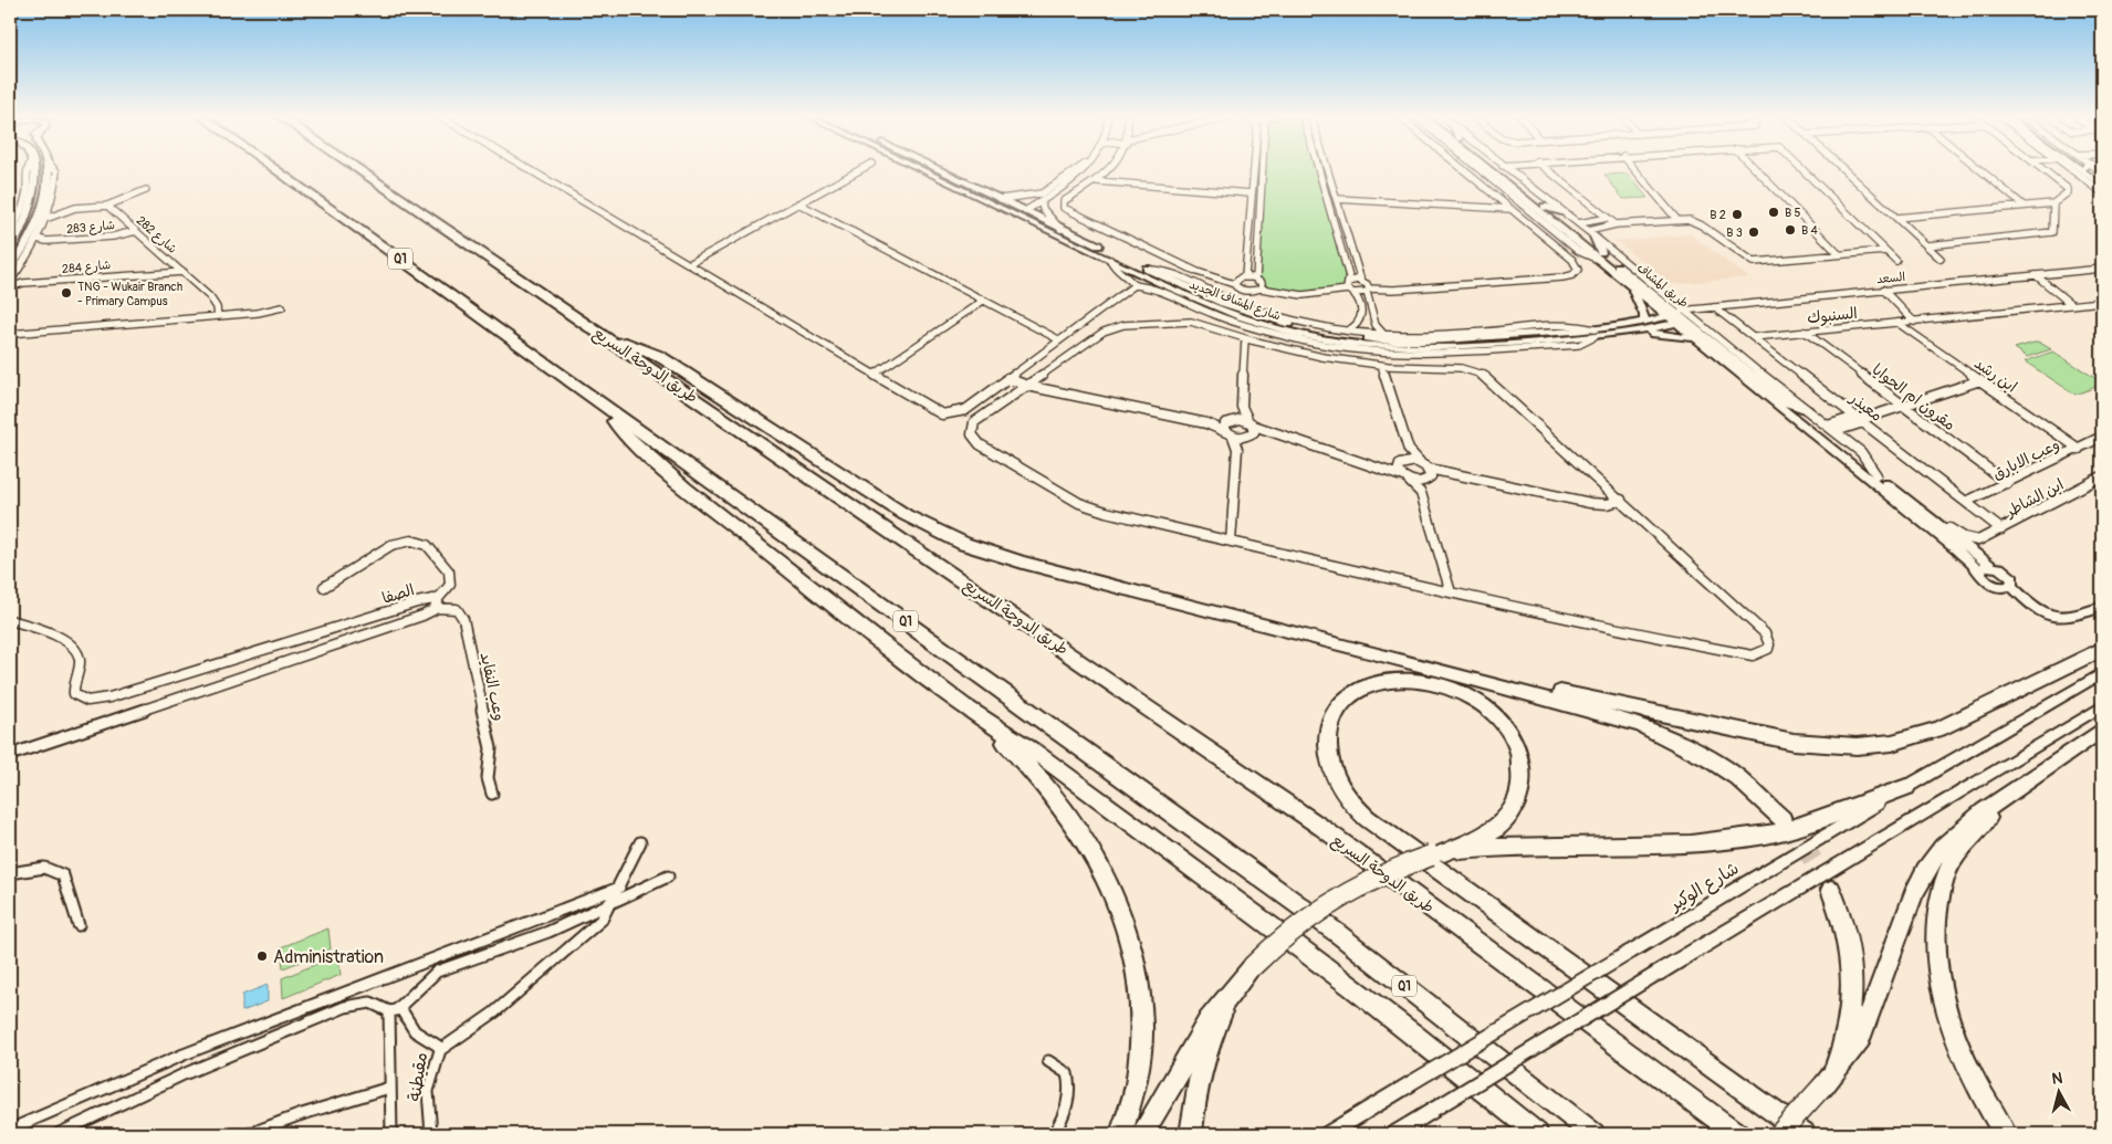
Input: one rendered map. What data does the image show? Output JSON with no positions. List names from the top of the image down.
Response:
{
  "streets": {
    "highway": ["Q1", "طريق الدوحة السريع"],
    "street": [
      "شارع 283",
      "شارع 282",
      "شارع 284",
      "السعد",
      "طريق المشاف",
      "شارع المشاف الجديد",
      "السنبوك",
      "ابن رشد",
      "مقرون ام الحوايا",
      "معيذر",
      "وعب الابارق",
      "ابن الشاطر",
      "الصفا",
      "وعب النفايد",
      "شارع الوكير",
      "مقيطنة"
    ]
  },
  "crossings": [
    ["شارع 283", "شارع 282"],
    ["شارع 282", "شارع 284"],
    ["السعد", "طريق المشاف"],
    ["السعد", "شارع المشاف الجديد"],
    ["السعد", "معيذر"],
    ["طريق المشاف", "شارع المشاف الجديد"],
    ["السنبوك", "ابن رشد"],
    ["السنبوك", "مقرون ام الحوايا"],
    ["السنبوك", "معيذر"],
    ["ابن رشد", "وعب الابارق"],
    ["مقرون ام الحوايا", "وعب الابارق"],
    ["معيذر", "وعب الابارق"],
    ["معيذر", "ابن الشاطر"],
    ["الصفا", "وعب النفايد"]
  ],
  "places": [
    "B 5",
    "B 2",
    "B 4",
    "B 3",
    "TNG - Wukair Branch - Primary Campus",
    "Administration"
  ],
  "north": "top"
}
